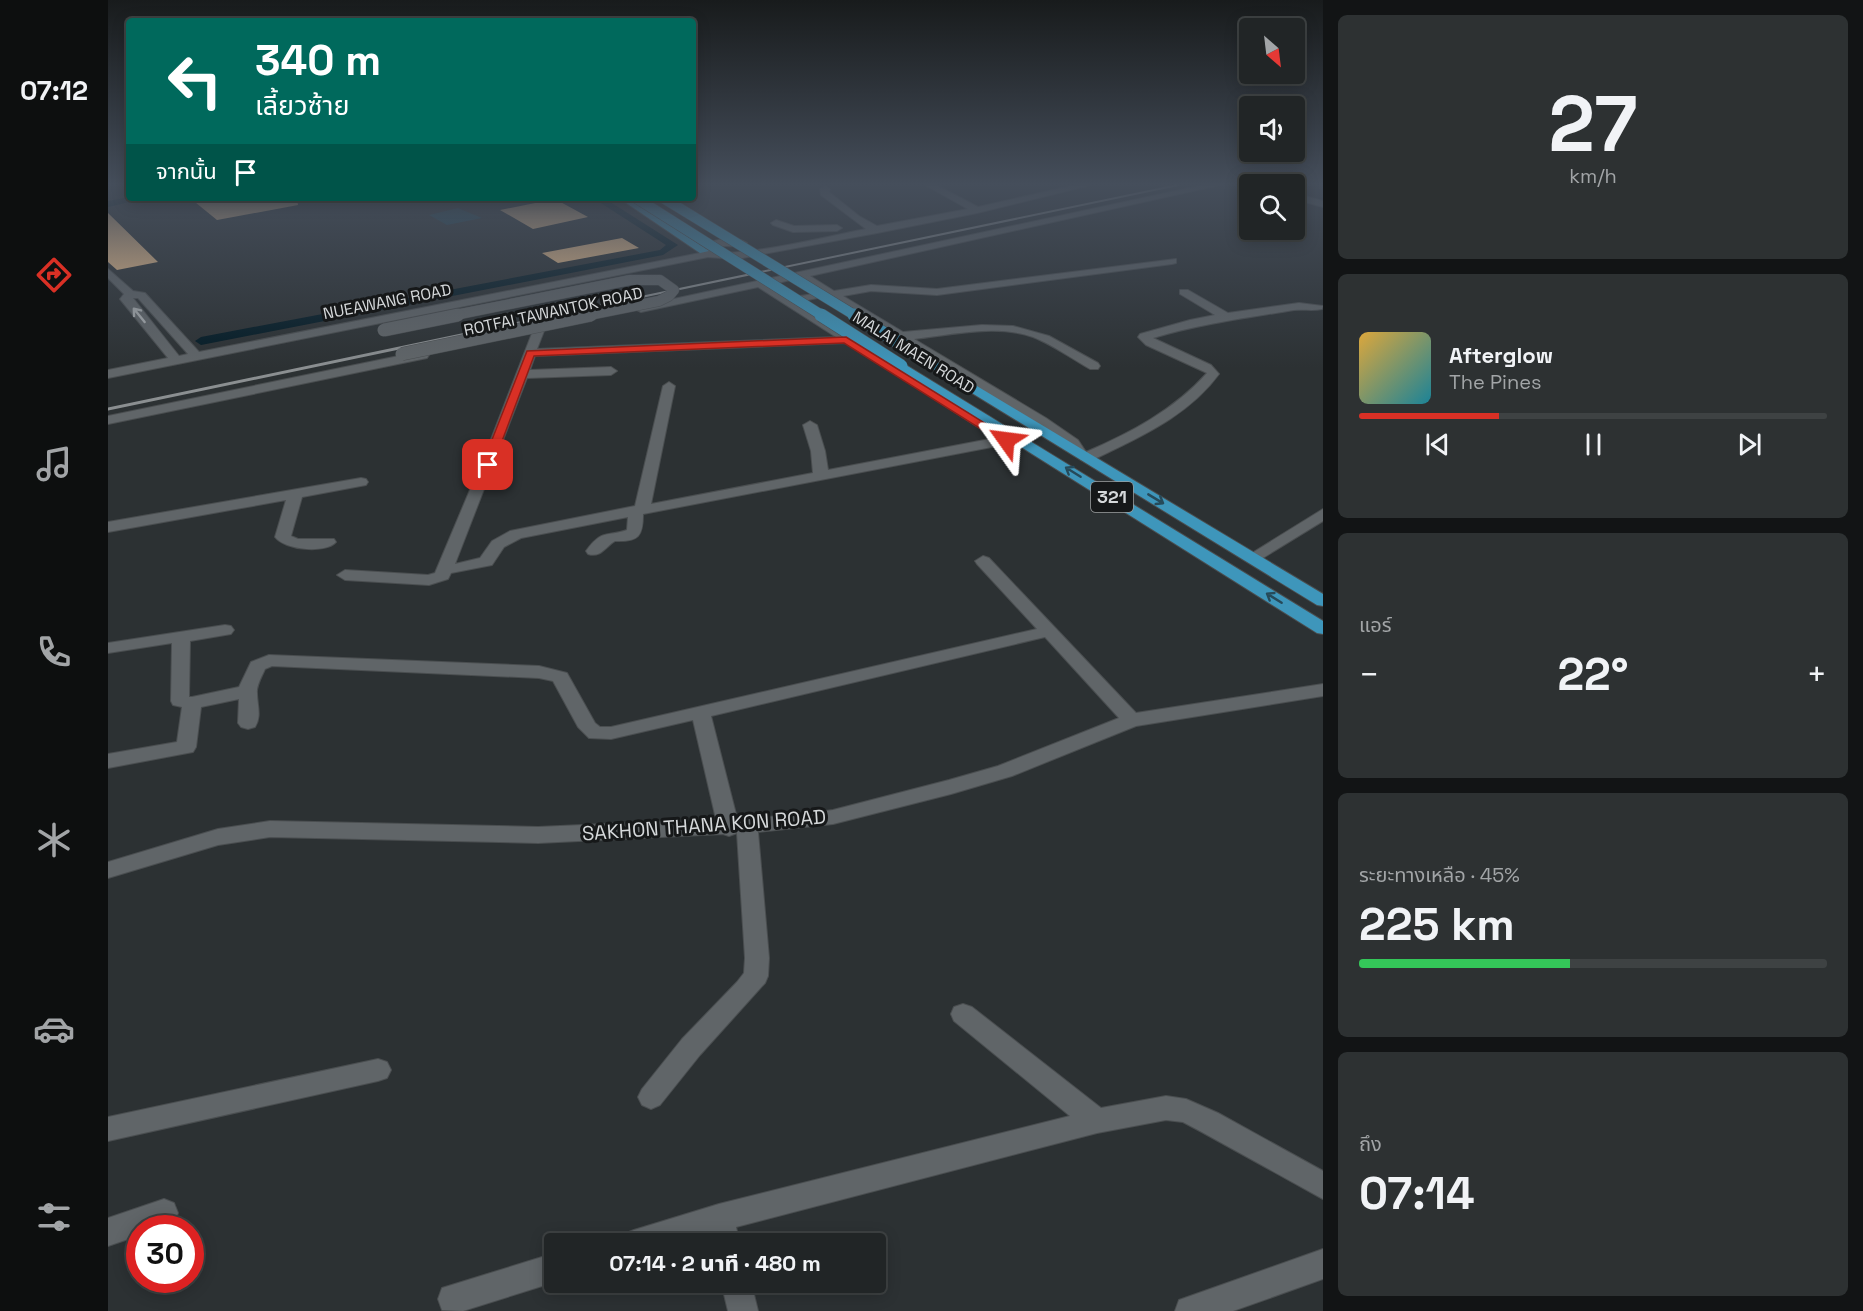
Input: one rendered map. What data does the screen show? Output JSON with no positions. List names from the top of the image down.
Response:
{
  "streets": {
    "highway": ["MALAI MAEN ROAD", "321"],
    "street": ["NUEAWANG ROAD", "ROTFAI TAWANTOK ROAD", "SAKHON THANA KON ROAD"]
  },
  "north": "bottom right",
  "page": {
    "tabs": "07:12",
    "tile": [
      ["27", "km/h"],
      "แอร์",
      ["ระยะทางเหลือ · 45%", "225 km"],
      ["ถึง", "07:14"]
    ],
    "turn": ["340 m", "เลี้ยวซ้าย"],
    "then": "จากนั้น",
    "song": ["Afterglow", "The Pines"],
    "heat": ["−", "22°", "+"],
    "limit": "30",
    "trip": "07:14 · 2 นาที · 480 m"
  }
}
